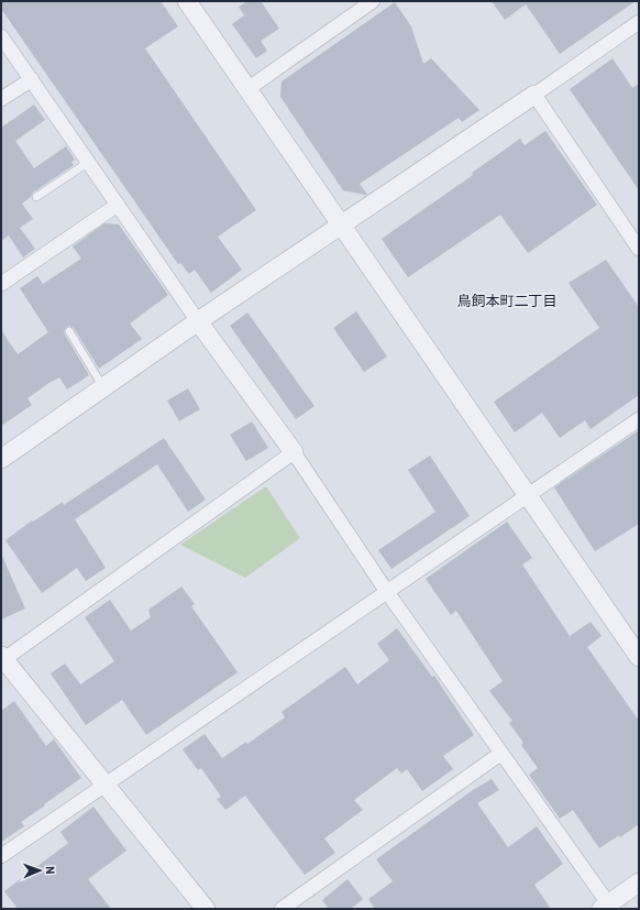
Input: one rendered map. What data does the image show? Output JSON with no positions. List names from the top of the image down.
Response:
{
  "districts": ["鳥飼本町二丁目"],
  "north": "right"
}
